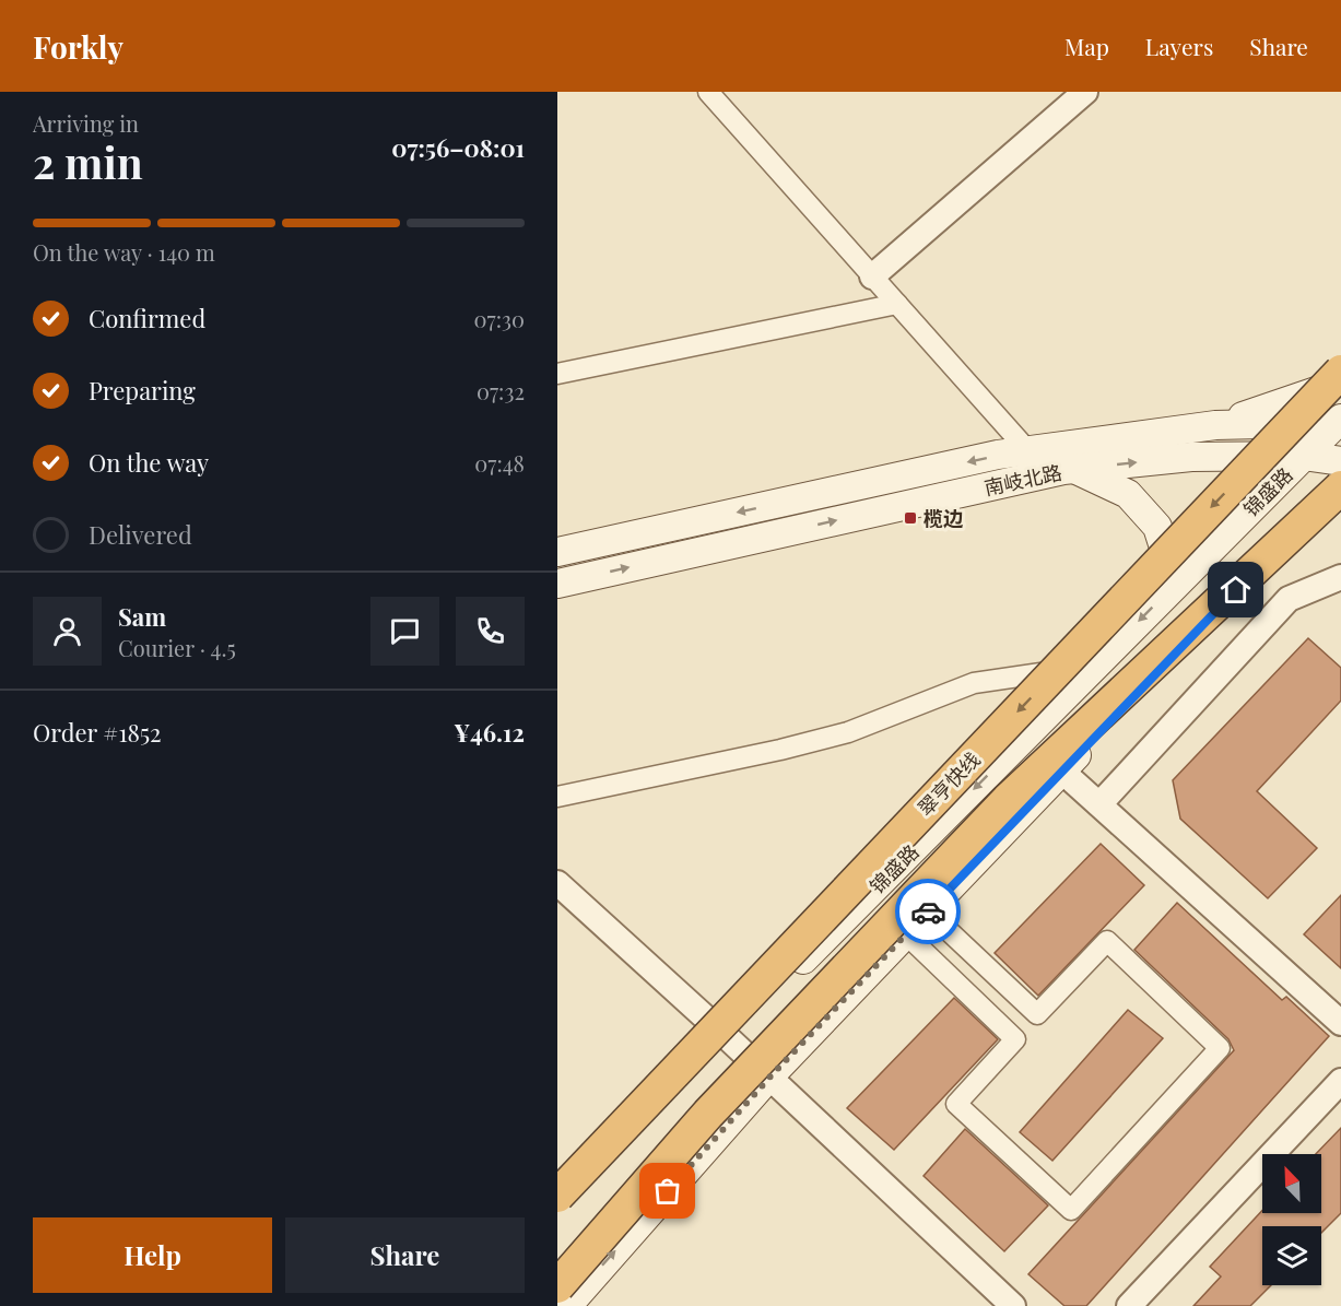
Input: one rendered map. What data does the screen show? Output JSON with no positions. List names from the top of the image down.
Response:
{
  "streets": {
    "highway": ["翠亨快线"],
    "main road": ["南岐北路", "锦盛路"]
  },
  "crossings": [
    ["南岐北路", "锦盛路"]
  ],
  "places": {
    "transit": ["榄边"]
  },
  "north": "top left",
  "page": {
    "header": "Forkly",
    "nav": ["Map", "Layers", "Share"],
    "heading": ["2 min", "Arriving in", "07:56–08:01"],
    "panel": [
      "Sam",
      "Courier · 4.5",
      "Order #1852",
      "¥46.12"
    ],
    "bar": "On the way · 140 m",
    "list": [
      ["Confirmed", "07:30"],
      ["Preparing", "07:32"],
      ["On the way", "07:48"],
      "Delivered"
    ],
    "buttons": ["Help", "Share"]
  }
}
